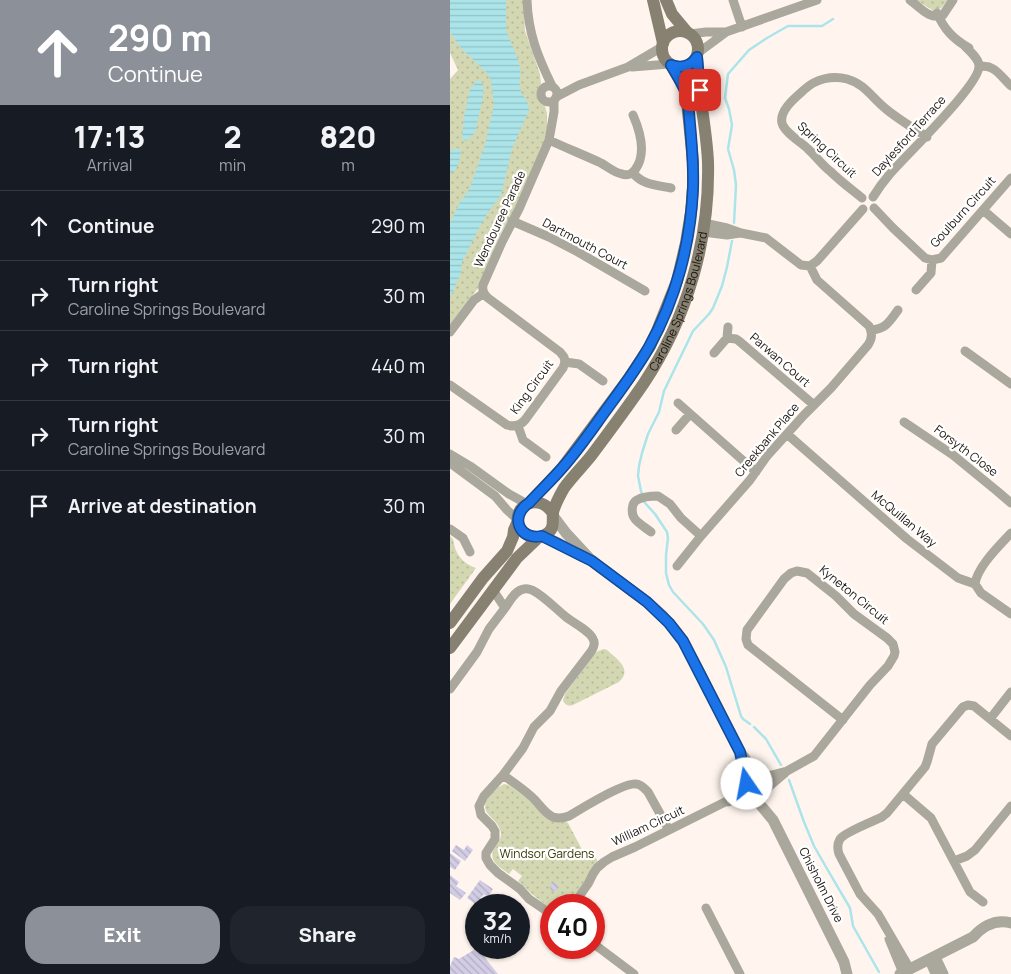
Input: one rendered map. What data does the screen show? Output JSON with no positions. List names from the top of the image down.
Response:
{
  "streets": {
    "main road": ["Caroline Springs Boulevard"],
    "street": [
      "Daylesford Terrace",
      "Spring Circuit",
      "Goulburn Circuit",
      "Wendouree Parade",
      "Dartmouth Court",
      "Parwan Court",
      "King Circuit",
      "Creekbank Place",
      "Forsyth Close",
      "McQuillan Way",
      "Kyneton Circuit",
      "William Circuit",
      "Chisholm Drive"
    ]
  },
  "crossings": [
    ["Daylesford Terrace", "Spring Circuit"],
    ["Daylesford Terrace", "Goulburn Circuit"],
    ["Spring Circuit", "Goulburn Circuit"],
    ["Wendouree Parade", "Dartmouth Court"],
    ["Caroline Springs Boulevard", "Chisholm Drive"],
    ["Parwan Court", "Creekbank Place"],
    ["Creekbank Place", "McQuillan Way"],
    ["Kyneton Circuit", "Chisholm Drive"],
    ["William Circuit", "Chisholm Drive"]
  ],
  "parks": ["Windsor Gardens"],
  "page": {
    "turn": ["290 m", "Continue"],
    "eta": [
      "17:13",
      "Arrival",
      "2",
      "min",
      "820",
      "m"
    ],
    "list": [
      {
        "name": "Continue",
        "value": "290 m"
      },
      {
        "name": "Turn right",
        "note": "Caroline Springs Boulevard",
        "value": "30 m"
      },
      {
        "name": "Turn right",
        "value": "440 m"
      },
      {
        "name": "Turn right",
        "note": "Caroline Springs Boulevard",
        "value": "30 m"
      },
      {
        "name": "Arrive at destination",
        "value": "30 m"
      }
    ],
    "speed": "32 km/h",
    "limit": "40",
    "buttons": ["Exit", "Share"]
  }
}
